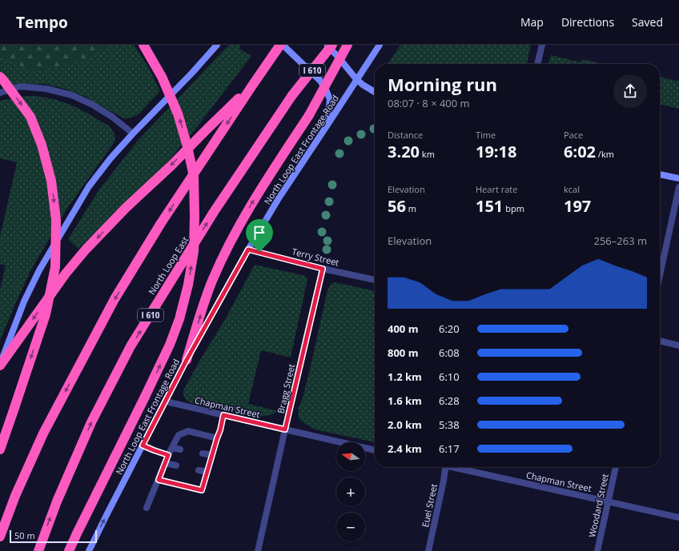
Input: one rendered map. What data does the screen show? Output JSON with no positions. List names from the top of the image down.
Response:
{
  "streets": {
    "highway": ["I 610", "North Loop East"],
    "main road": ["North Loop East Frontage Road"],
    "street": [
      "Terry Street",
      "Bragg Street",
      "Chapman Street",
      "Euel Street",
      "Woodard Street"
    ]
  },
  "crossings": [
    ["North Loop East Frontage Road", "Terry Street"],
    ["North Loop East Frontage Road", "Chapman Street"],
    ["Terry Street", "Bragg Street"],
    ["Bragg Street", "Chapman Street"],
    ["Chapman Street", "Woodard Street"]
  ],
  "scale_bar": "50 m",
  "north": "left",
  "page": {
    "header": "Tempo",
    "nav": ["Map", "Directions", "Saved"],
    "heading": ["Morning run", "08:07 · 8 × 400 m"],
    "stats": [
      ["Distance", "3.20 km"],
      ["Time", "19:18"],
      ["Pace", "6:02 /km"],
      ["Elevation", "56 m"],
      ["Heart rate", "151 bpm"],
      ["kcal", "197"]
    ],
    "chart": ["Elevation", "256–263 m"],
    "list": [
      {
        "name": "400 m",
        "note": "6:20"
      },
      {
        "name": "800 m",
        "note": "6:08"
      },
      {
        "name": "1.2 km",
        "note": "6:10"
      },
      {
        "name": "1.6 km",
        "note": "6:28"
      },
      {
        "name": "2.0 km",
        "note": "5:38"
      },
      {
        "name": "2.4 km",
        "note": "6:17"
      }
    ],
    "map_buttons": ["+", "−"],
    "scale": "50 m"
  }
}
